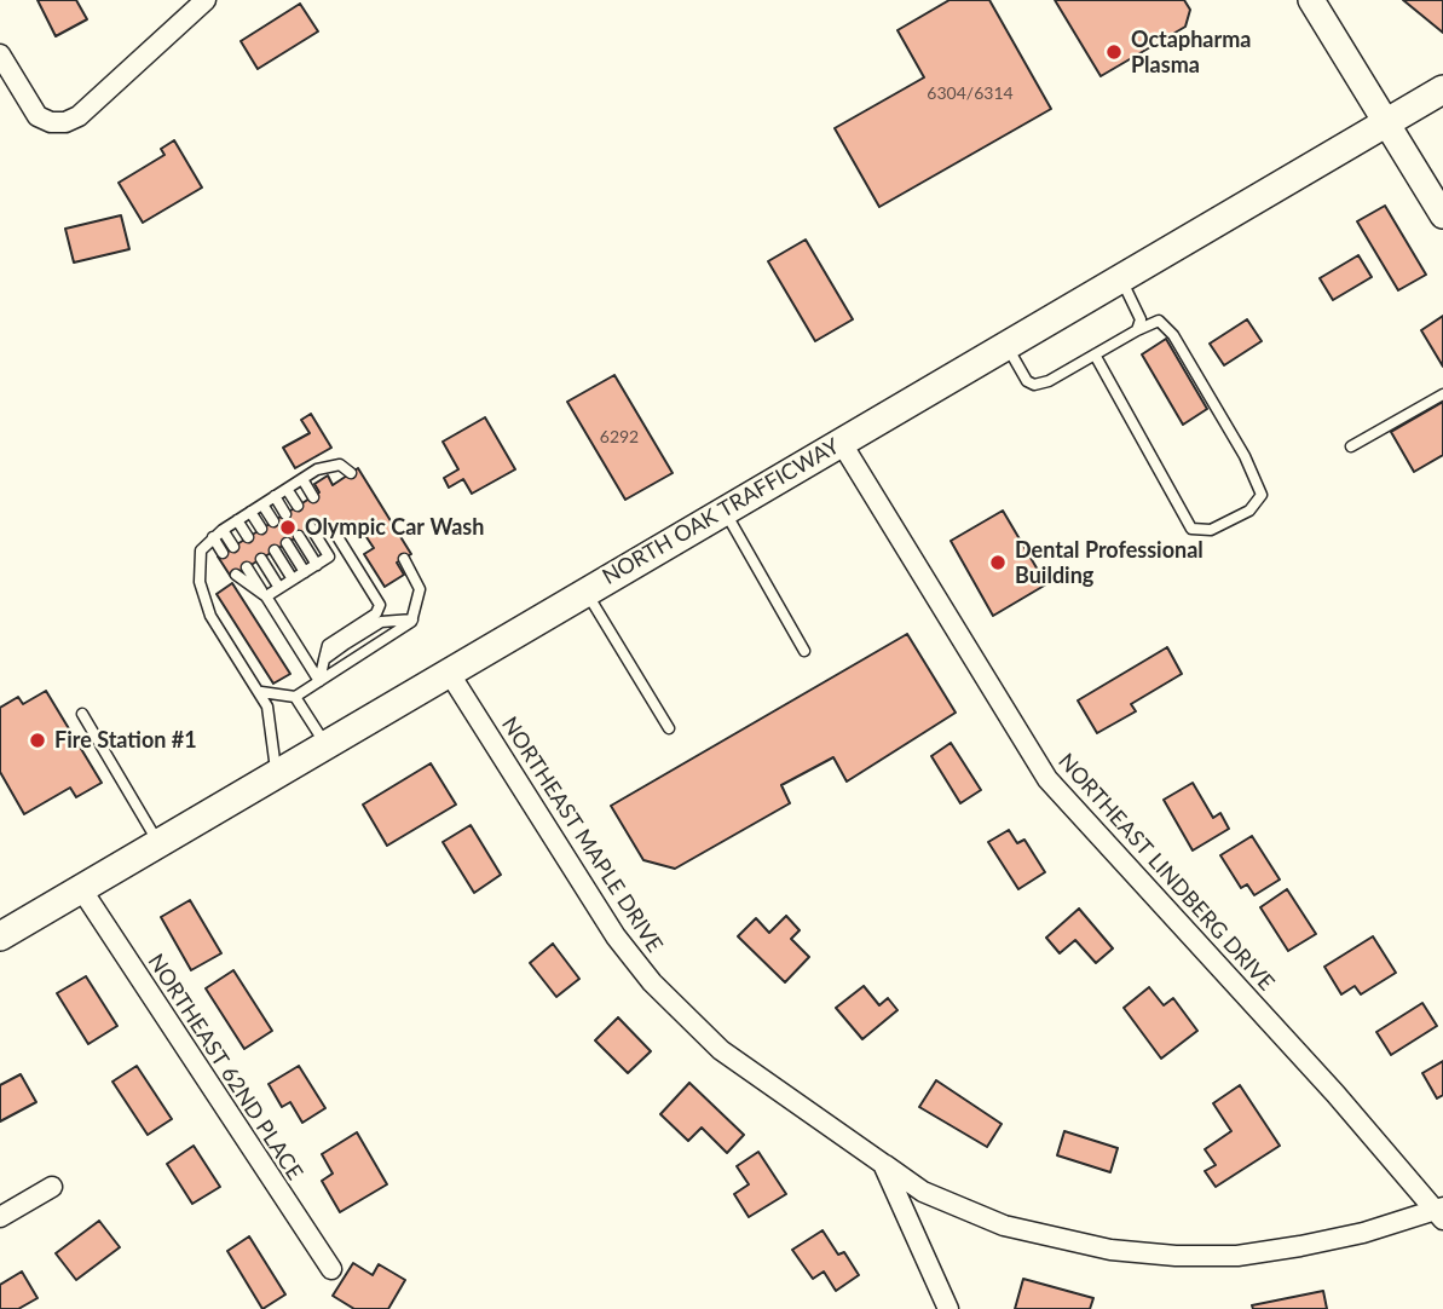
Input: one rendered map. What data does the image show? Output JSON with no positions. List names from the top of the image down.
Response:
{
  "streets": {
    "main road": ["NORTH OAK TRAFFICWAY"],
    "street": ["NORTHEAST MAPLE DRIVE", "NORTHEAST LINDBERG DRIVE", "NORTHEAST 62ND PLACE"]
  },
  "crossings": [
    ["NORTH OAK TRAFFICWAY", "NORTHEAST MAPLE DRIVE"],
    ["NORTH OAK TRAFFICWAY", "NORTHEAST LINDBERG DRIVE"],
    ["NORTH OAK TRAFFICWAY", "NORTHEAST 62ND PLACE"],
    ["NORTHEAST MAPLE DRIVE", "NORTHEAST LINDBERG DRIVE"]
  ],
  "places": [
    "Octapharma Plasma",
    "Olympic Car Wash",
    "Dental Professional Building",
    "Fire Station #1"
  ],
  "house_numbers": ["6304/6314", "6292"]
}
